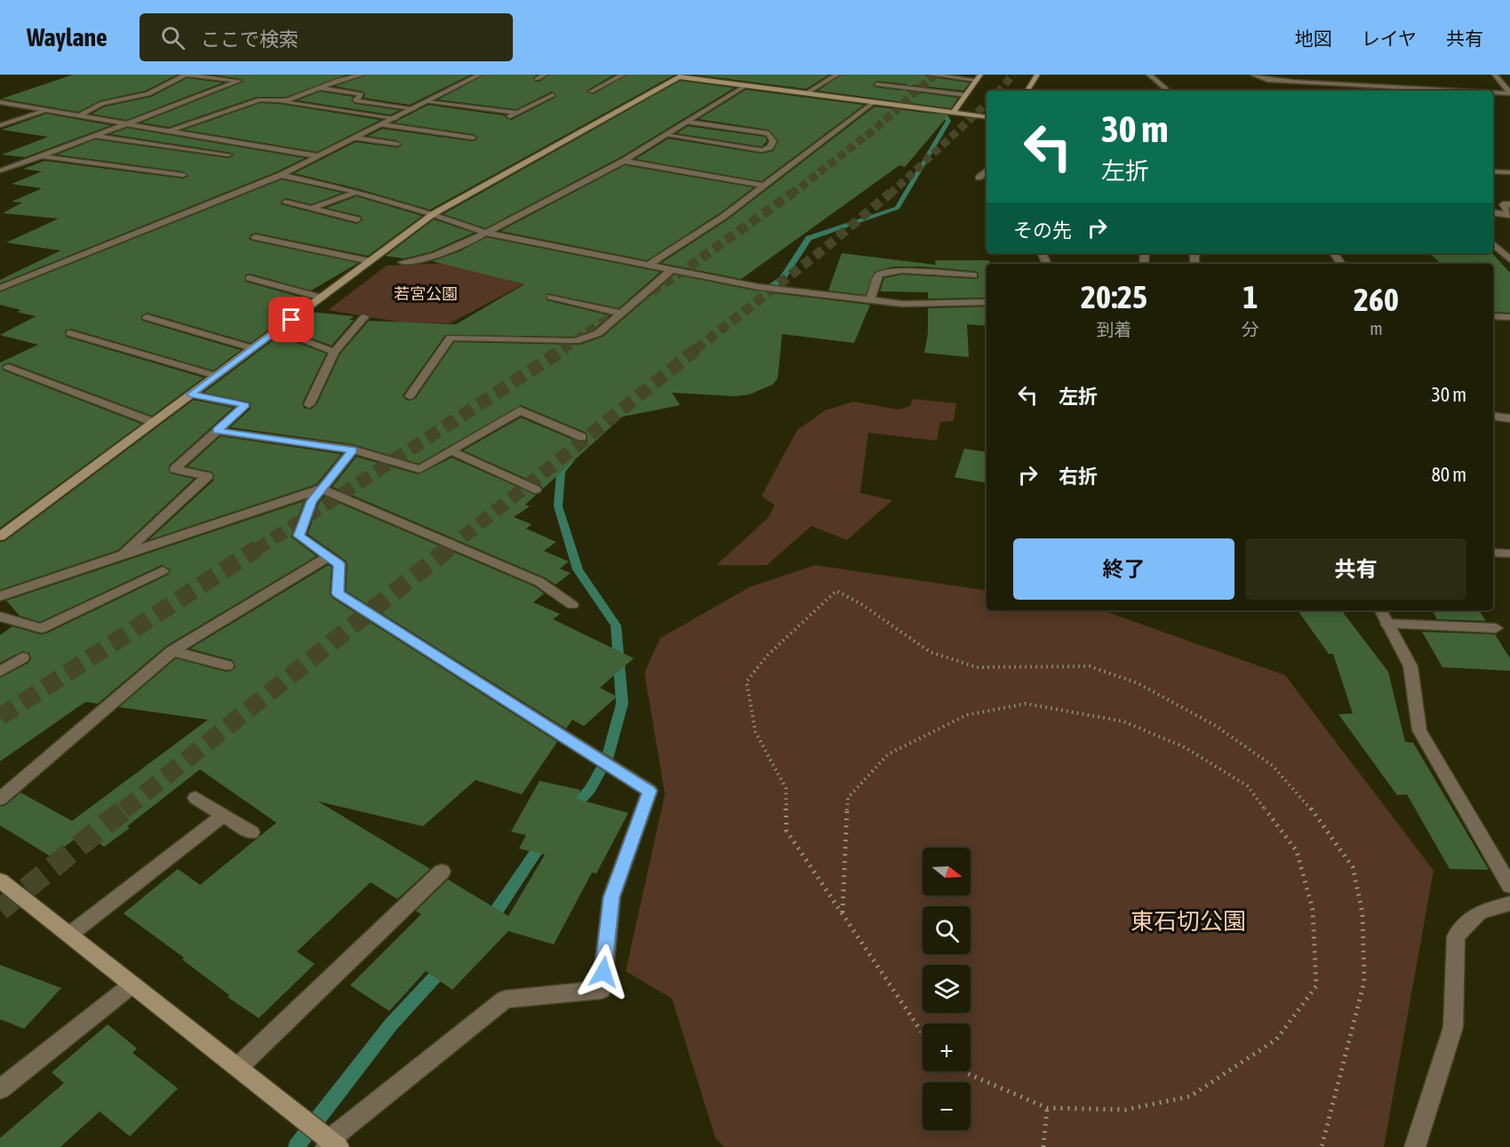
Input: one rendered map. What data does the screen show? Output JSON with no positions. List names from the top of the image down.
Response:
{
  "parks": ["若宮公園", "東石切公園"],
  "north": "right",
  "page": {
    "header": "Waylane",
    "search": "ここで検索",
    "nav": ["地図", "レイヤ", "共有"],
    "turn": ["30 m", "左折"],
    "then": "その先",
    "eta": [
      "20:25",
      "到着",
      "1",
      "分",
      "260",
      "m"
    ],
    "list": [
      {
        "name": "左折",
        "value": "30 m"
      },
      {
        "name": "右折",
        "value": "80 m"
      }
    ],
    "buttons": ["終了", "共有"],
    "map_buttons": ["+", "−"]
  }
}
